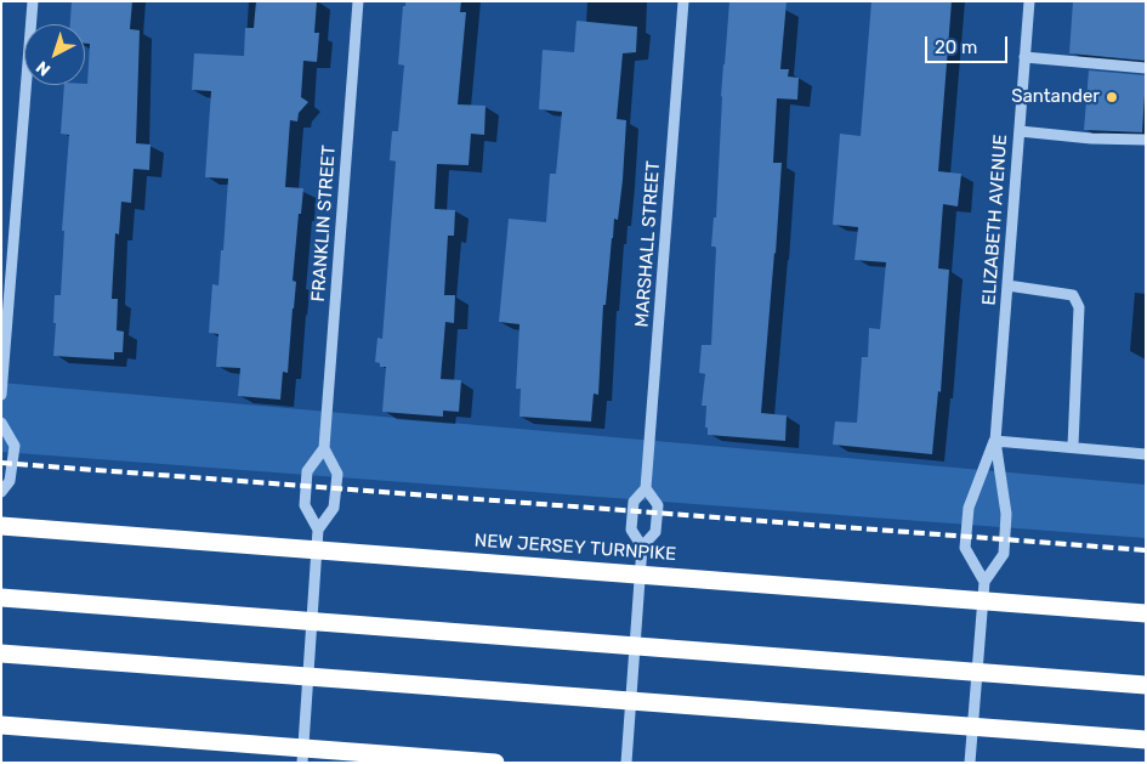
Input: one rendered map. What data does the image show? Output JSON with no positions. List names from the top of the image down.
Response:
{
  "streets": {
    "highway": ["NEW JERSEY TURNPIKE"],
    "street": ["ELIZABETH AVENUE", "FRANKLIN STREET", "MARSHALL STREET"]
  },
  "places": ["Santander"],
  "scale_bar": "20 m",
  "north": "bottom left"
}
